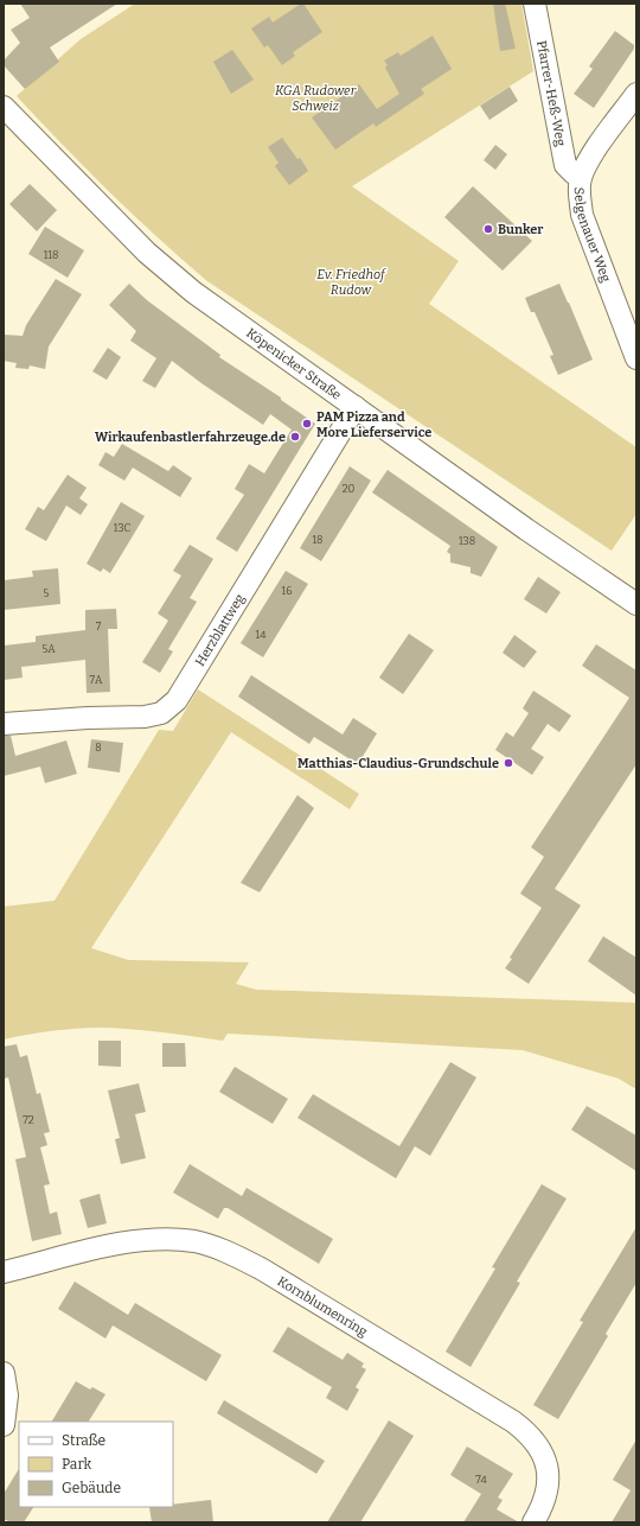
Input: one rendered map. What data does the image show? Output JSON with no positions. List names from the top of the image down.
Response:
{
  "streets": {
    "street": [
      "Pfarrer-Heß-Weg",
      "Selgenauer Weg",
      "Köpenicker Straße",
      "Herzblattweg",
      "Kornblumenring"
    ]
  },
  "crossings": [
    ["Pfarrer-Heß-Weg", "Selgenauer Weg"],
    ["Köpenicker Straße", "Herzblattweg"]
  ],
  "parks": ["KGA Rudower Schweiz", "Ev. Friedhof Rudow"],
  "places": [
    "Bunker",
    "PAM Pizza and More Lieferservice",
    "Wirkaufenbastlerfahrzeuge.de",
    "Matthias-Claudius-Grundschule"
  ],
  "house_numbers": [
    "118",
    "20",
    "13C",
    "18",
    "138",
    "16",
    "5",
    "7",
    "14",
    "5A",
    "7A",
    "8",
    "72",
    "74"
  ],
  "legend": ["Straße", "Park", "Gebäude"]
}
